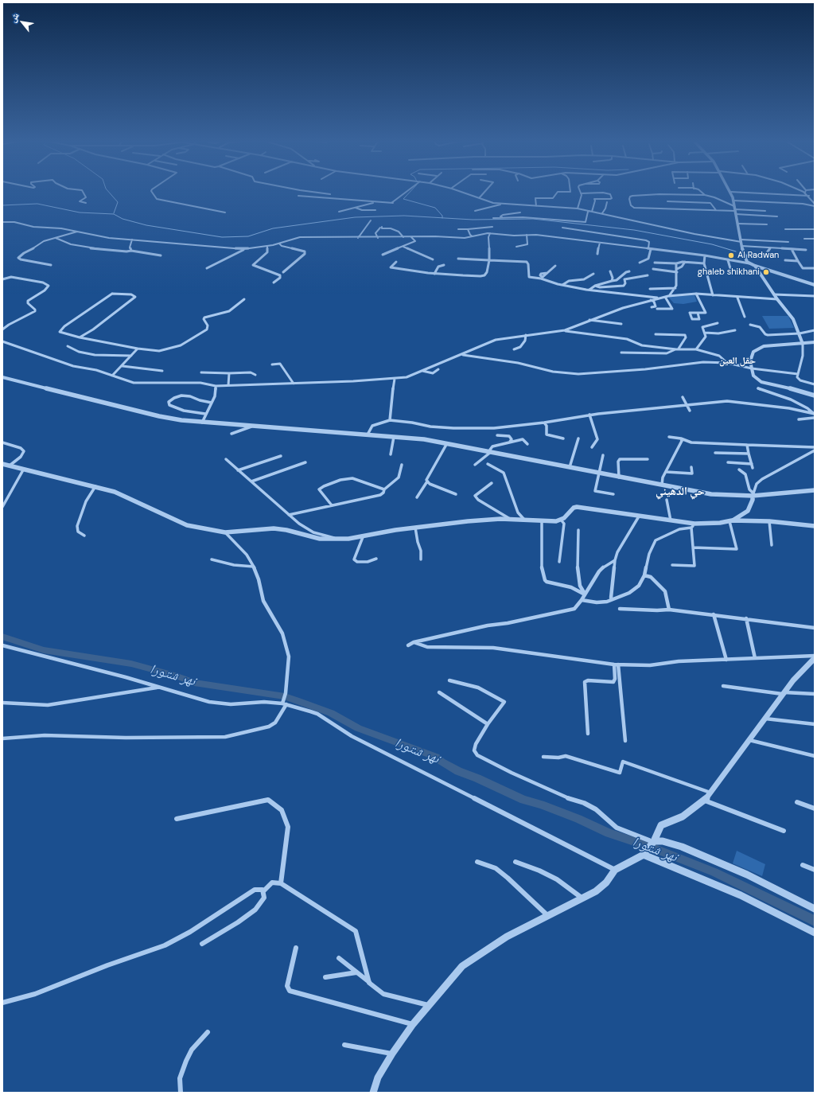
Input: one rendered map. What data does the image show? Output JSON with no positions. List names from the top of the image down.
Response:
{
  "districts": ["حقل العين", "حي الدهيني"],
  "water": ["نهر شتورا"],
  "places": ["Al Radwan", "ghaleb shikhani"],
  "north": "top left"
}
